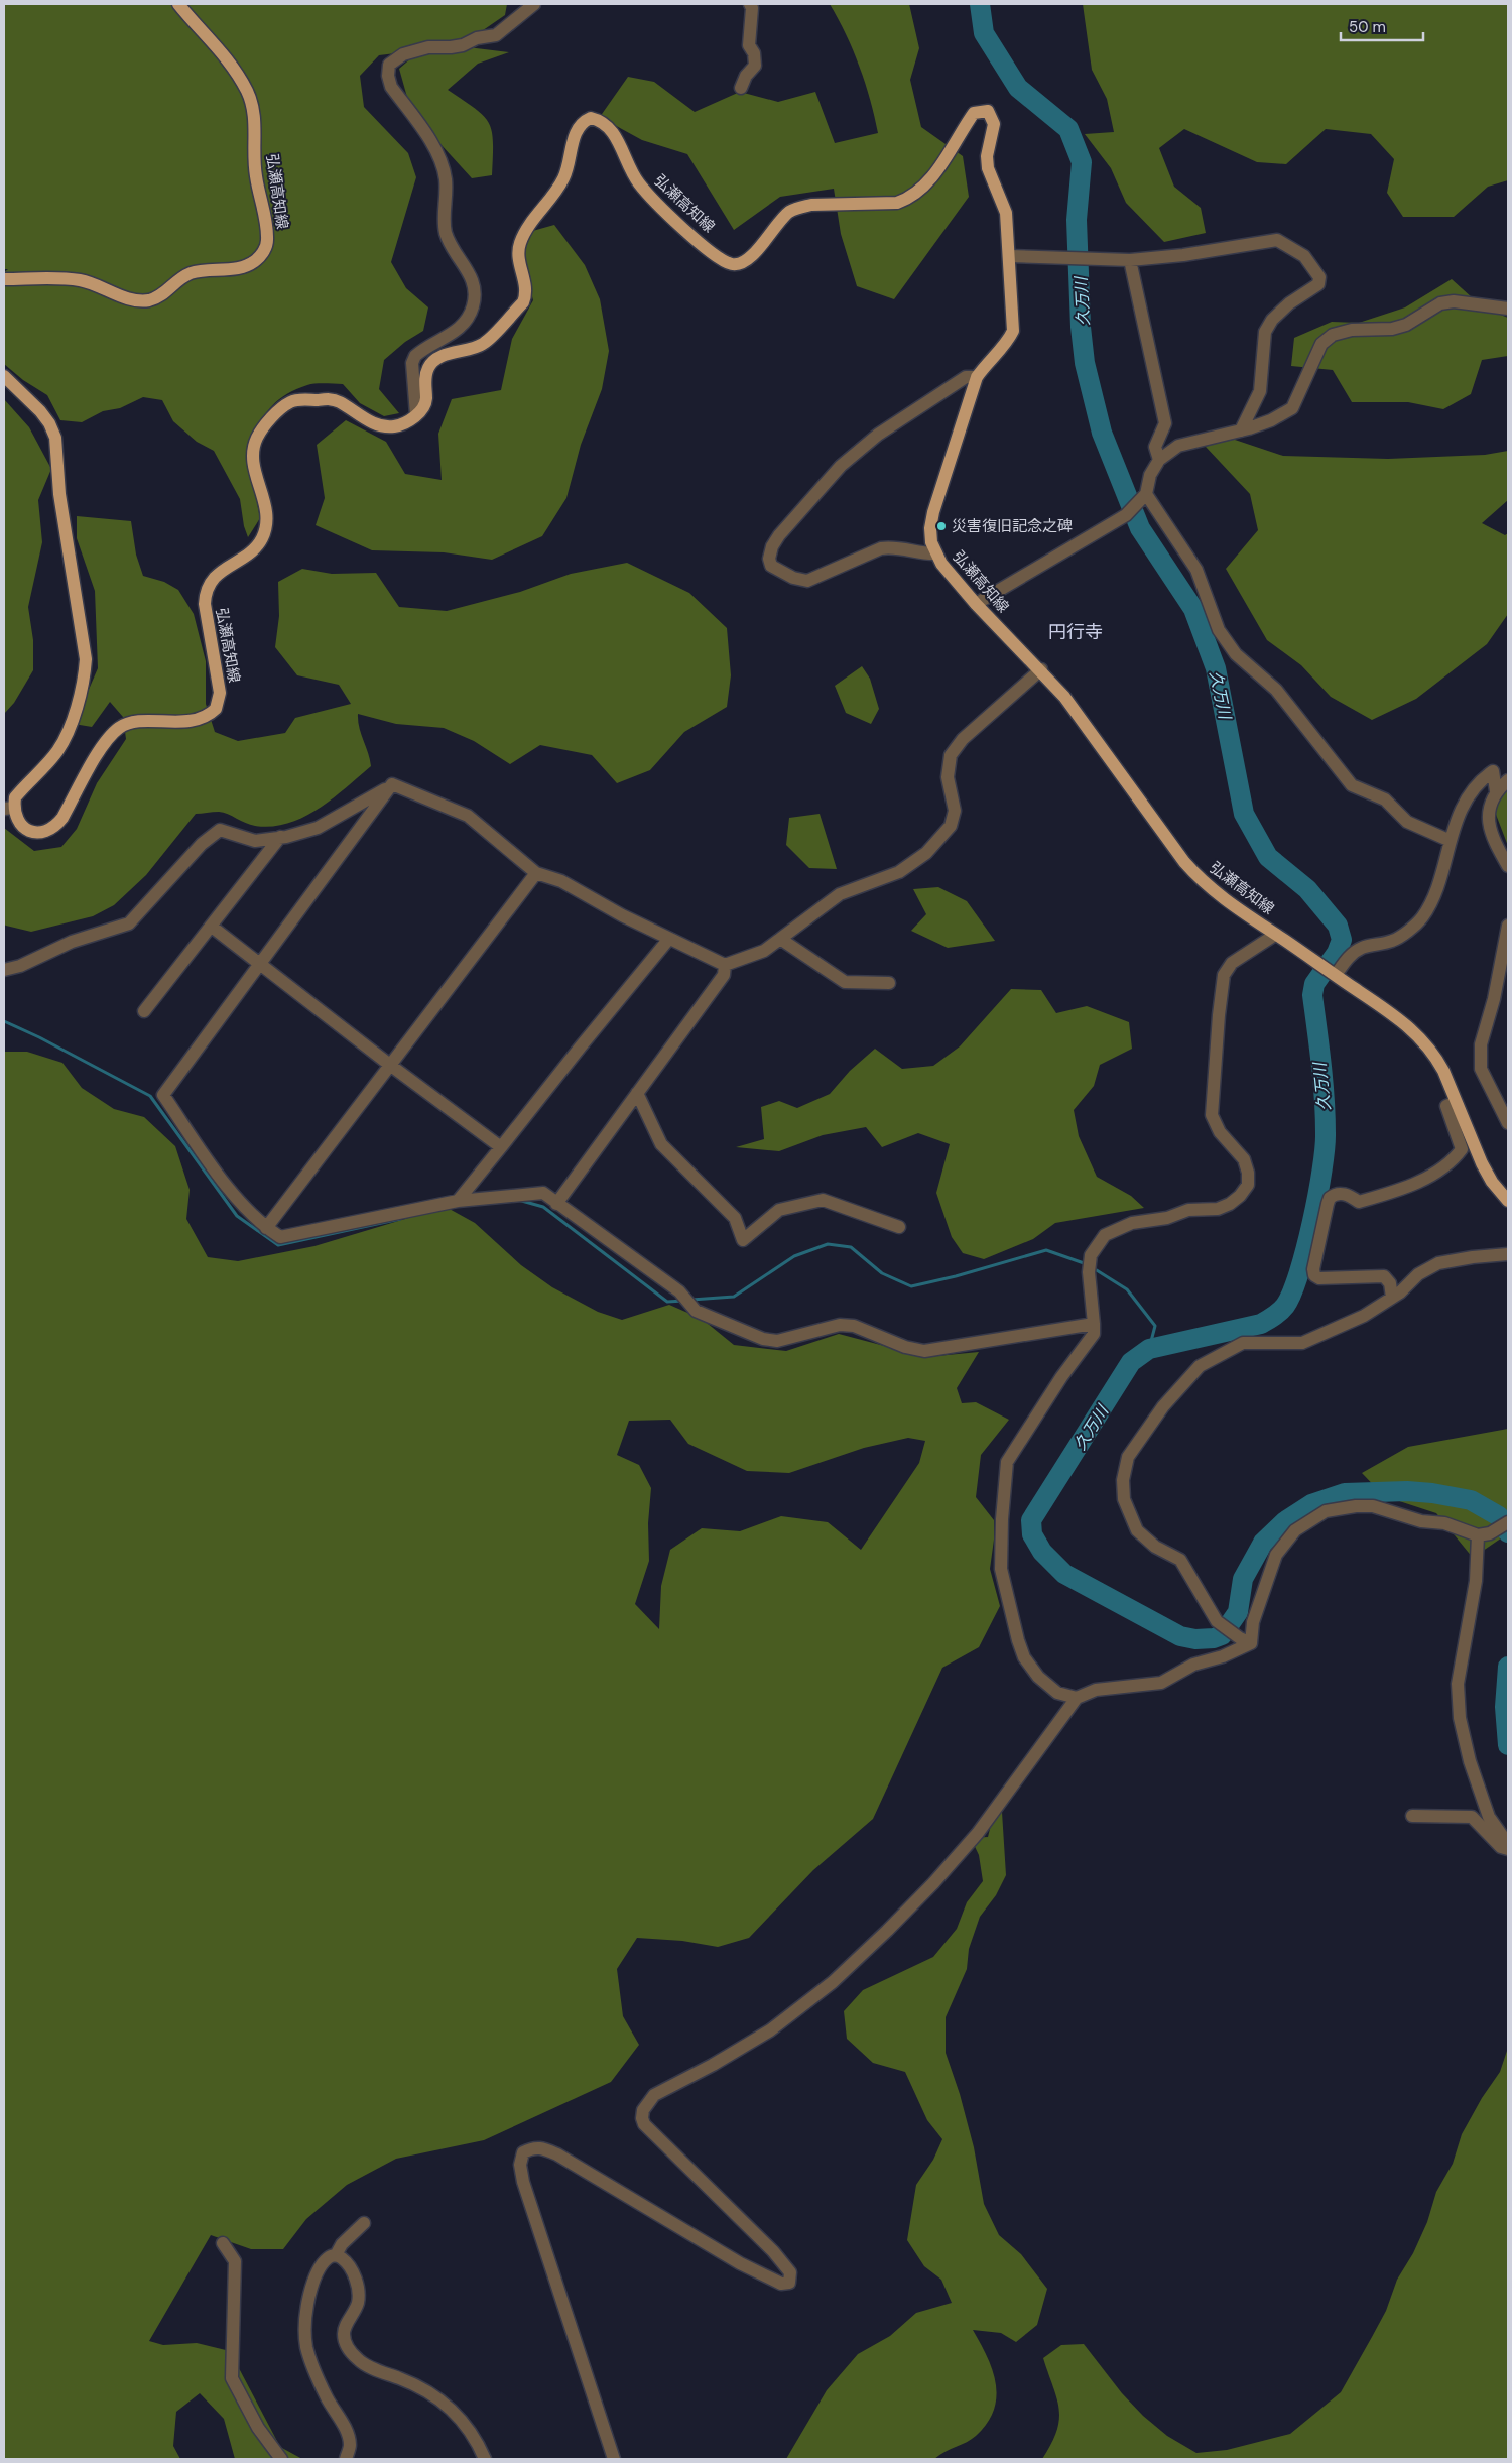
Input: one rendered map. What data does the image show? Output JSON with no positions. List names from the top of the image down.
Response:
{
  "streets": {
    "main road": ["弘瀬高知線"]
  },
  "districts": ["円行寺"],
  "water": ["久万川"],
  "places": ["災害復旧記念之碑"],
  "scale_bar": "50 m"
}
